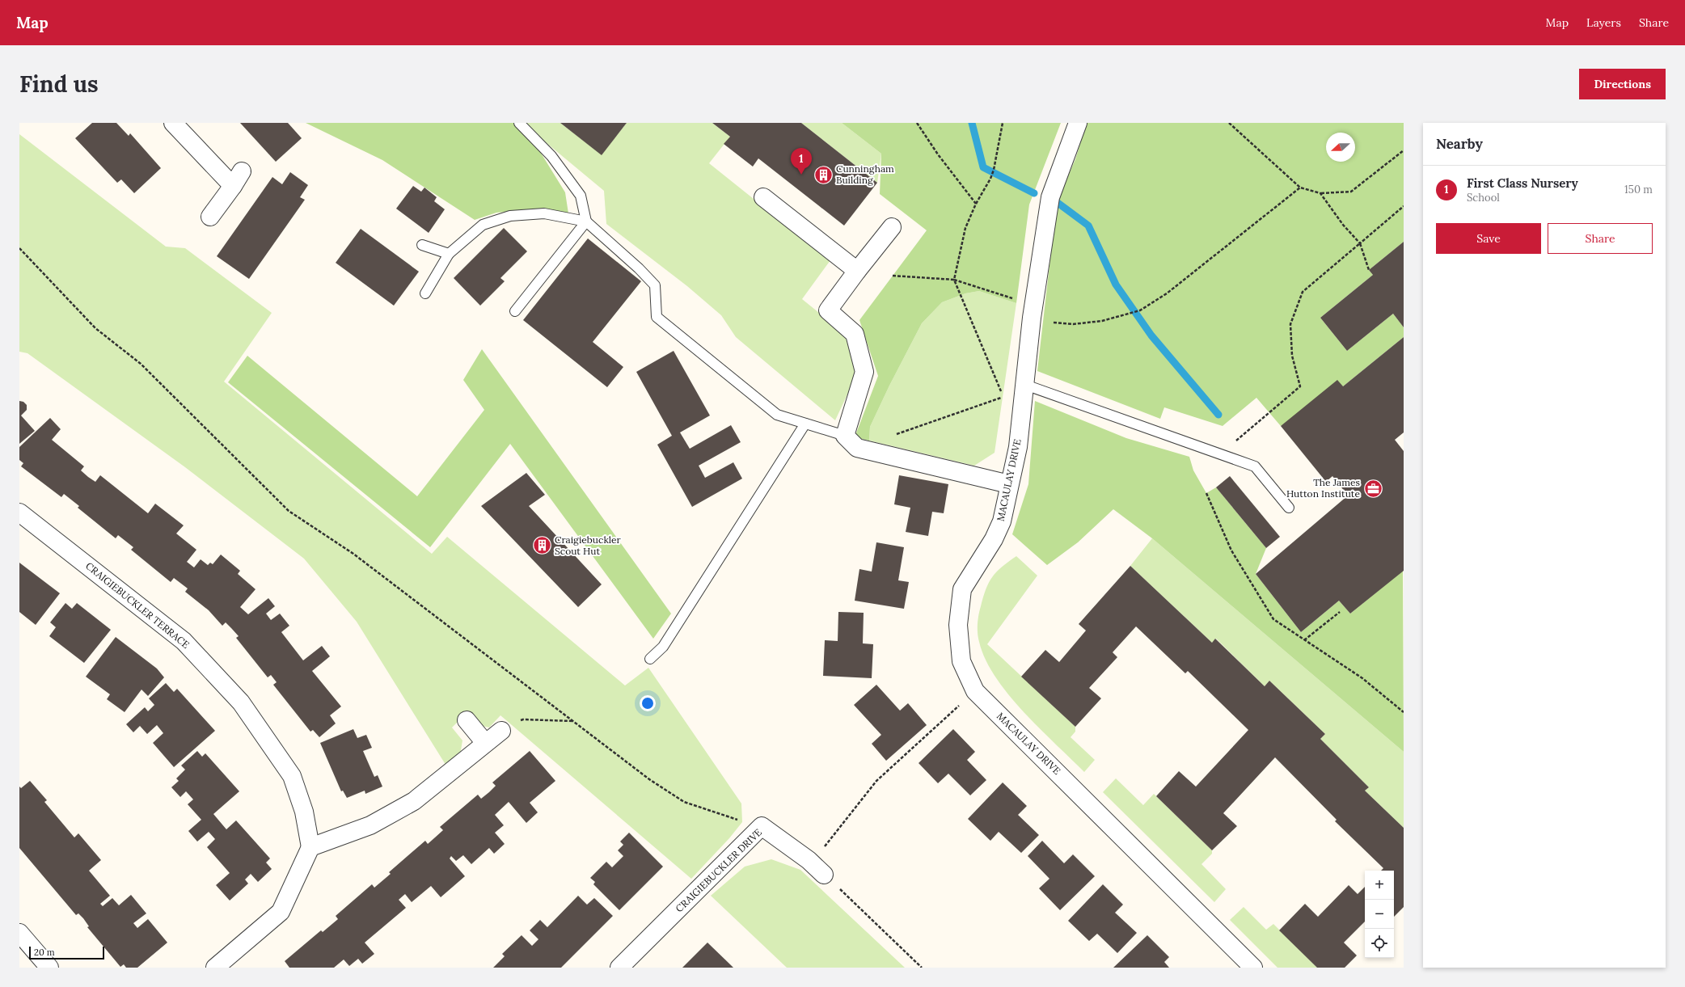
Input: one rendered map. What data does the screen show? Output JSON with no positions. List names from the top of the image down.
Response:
{
  "streets": {
    "street": ["MACAULAY DRIVE", "CRAIGIEBUCKLER TERRACE", "CRAIGIEBUCKLER DRIVE"]
  },
  "places": {
    "building": ["Cunningham Building", "Craigiebuckler Scout Hut"],
    "office": ["The James Hutton Institute"]
  },
  "scale_bar": "20 m",
  "north": "left",
  "page": {
    "header": "Map",
    "nav": ["Map", "Layers", "Share"],
    "buttons": [
      "Directions",
      ["Save", "Share"]
    ],
    "title": "Find us",
    "heading": "Nearby",
    "pins": "1",
    "list": [
      {
        "mark": "1",
        "name": "First Class Nursery",
        "note": "School",
        "value": "150 m"
      }
    ],
    "map_buttons": ["+", "−"],
    "scale": "20 m"
  }
}
